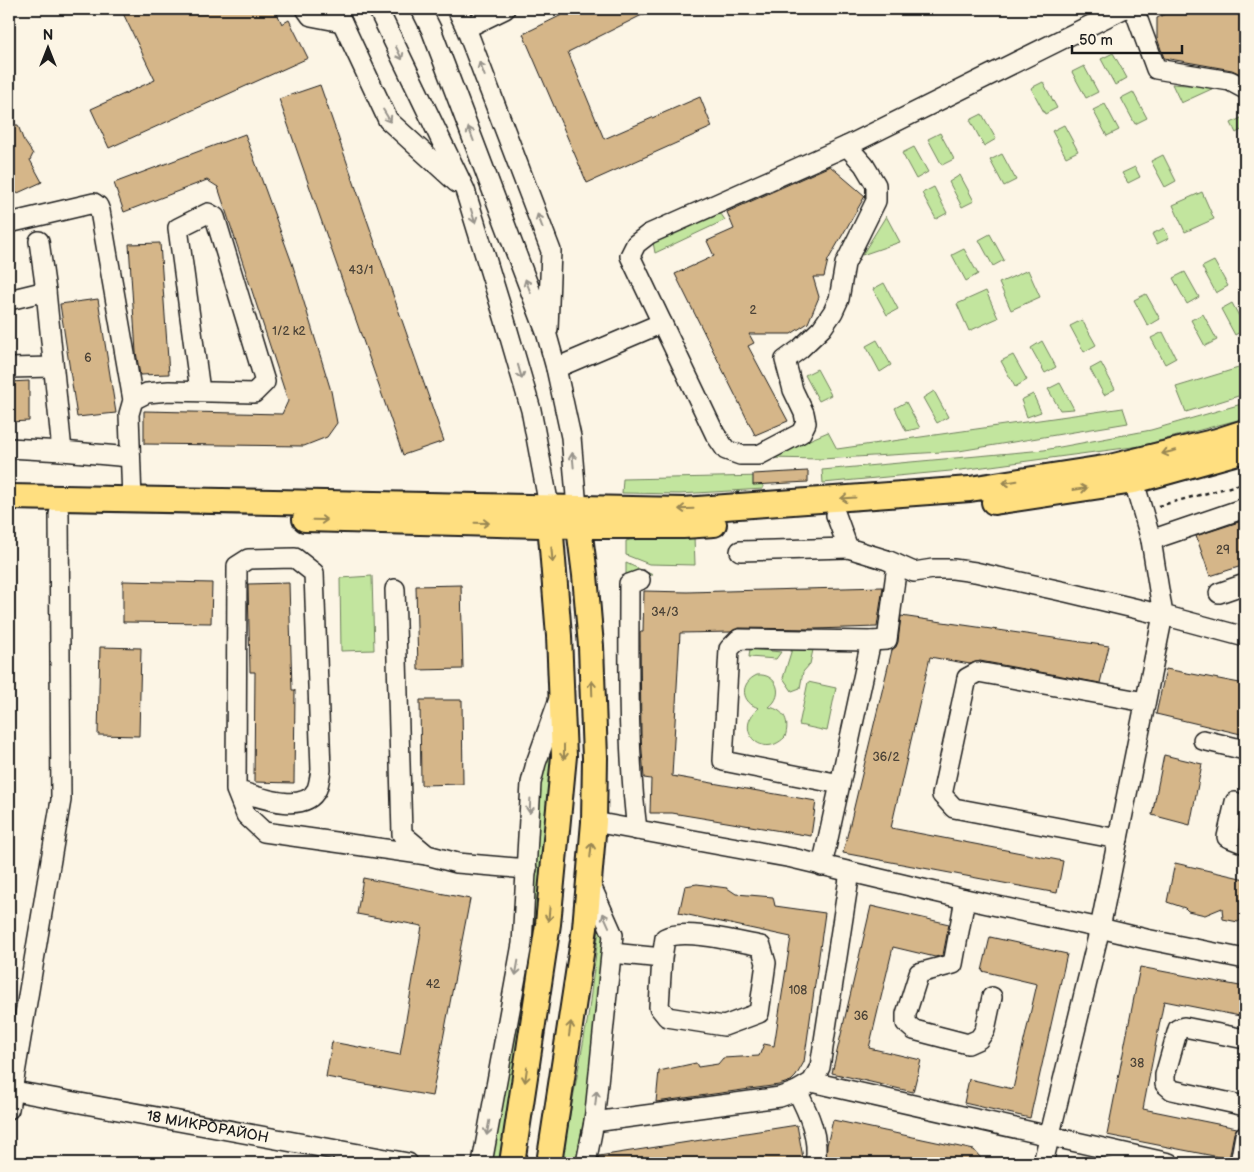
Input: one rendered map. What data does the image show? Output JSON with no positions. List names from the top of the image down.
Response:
{
  "streets": {
    "street": ["18 МИКРОРАЙОН"]
  },
  "house_numbers": [
    "43/1",
    "2",
    "1/2 k2",
    "6",
    "29",
    "34/3",
    "36/2",
    "42",
    "108",
    "36",
    "38"
  ],
  "scale_bar": "50 m",
  "north": "top"
}
